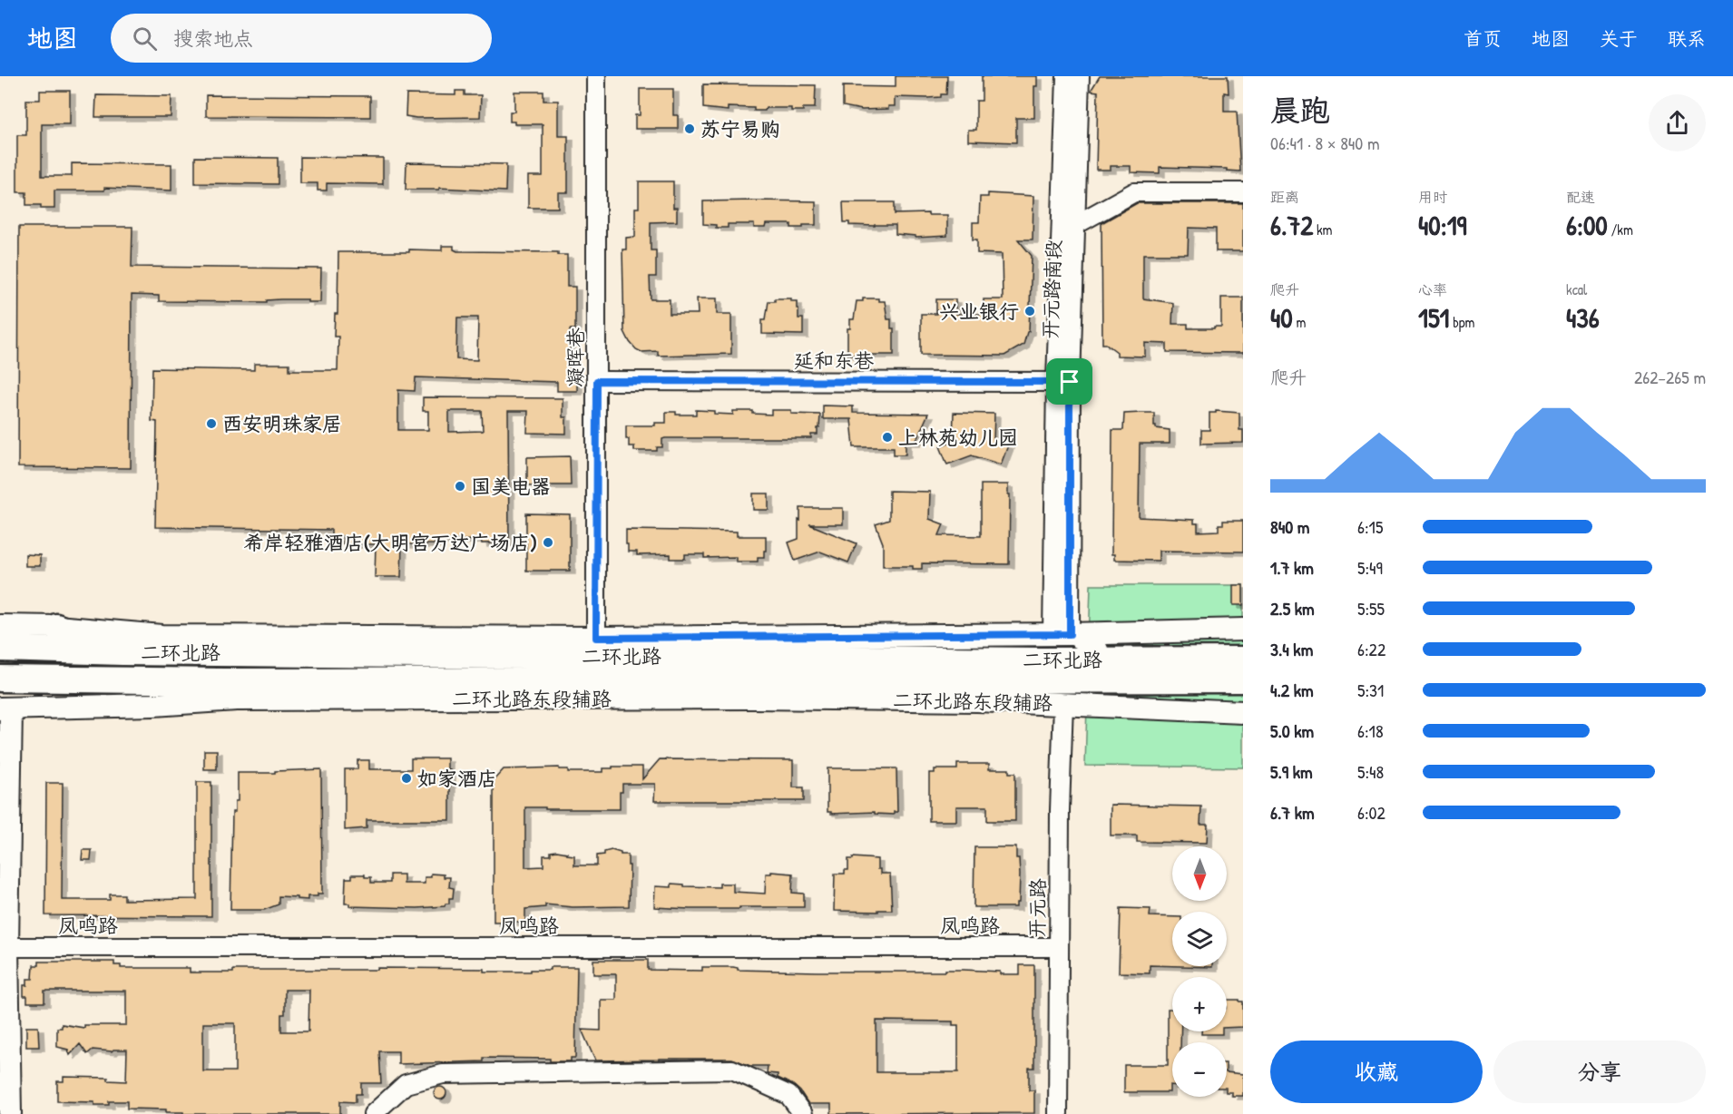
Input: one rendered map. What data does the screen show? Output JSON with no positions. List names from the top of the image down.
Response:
{
  "streets": {
    "highway": ["二环北路"],
    "main road": ["二环北路东段辅路"],
    "street": [
      "开元路南段",
      "凝晖巷",
      "延和东巷",
      "开元路",
      "凤鸣路"
    ]
  },
  "crossings": [
    ["开元路南段", "延和东巷"],
    ["凝晖巷", "延和东巷"],
    ["二环北路东段辅路", "开元路"],
    ["开元路", "凤鸣路"]
  ],
  "places": [
    "苏宁易购",
    "兴业银行",
    "西安明珠家居",
    "上林苑幼儿园",
    "国美电器",
    "希岸轻雅酒店(大明宫万达广场店)",
    "如家酒店"
  ],
  "north": "bottom",
  "page": {
    "header": "地图",
    "search": "搜索地点",
    "nav": [
      "首页",
      "地图",
      "关于",
      "联系"
    ],
    "heading": ["晨跑", "06:41 · 8 × 840 m"],
    "stats": [
      ["距离", "6.72 km"],
      ["用时", "40:19"],
      ["配速", "6:00 /km"],
      ["爬升", "40 m"],
      ["心率", "151 bpm"],
      ["kcal", "436"]
    ],
    "chart": ["爬升", "262–265 m"],
    "list": [
      {
        "name": "840 m",
        "note": "6:15"
      },
      {
        "name": "1.7 km",
        "note": "5:49"
      },
      {
        "name": "2.5 km",
        "note": "5:55"
      },
      {
        "name": "3.4 km",
        "note": "6:22"
      },
      {
        "name": "4.2 km",
        "note": "5:31"
      },
      {
        "name": "5.0 km",
        "note": "6:18"
      },
      {
        "name": "5.9 km",
        "note": "5:48"
      },
      {
        "name": "6.7 km",
        "note": "6:02"
      }
    ],
    "map_buttons": ["+", "−"],
    "buttons": ["收藏", "分享"]
  }
}
